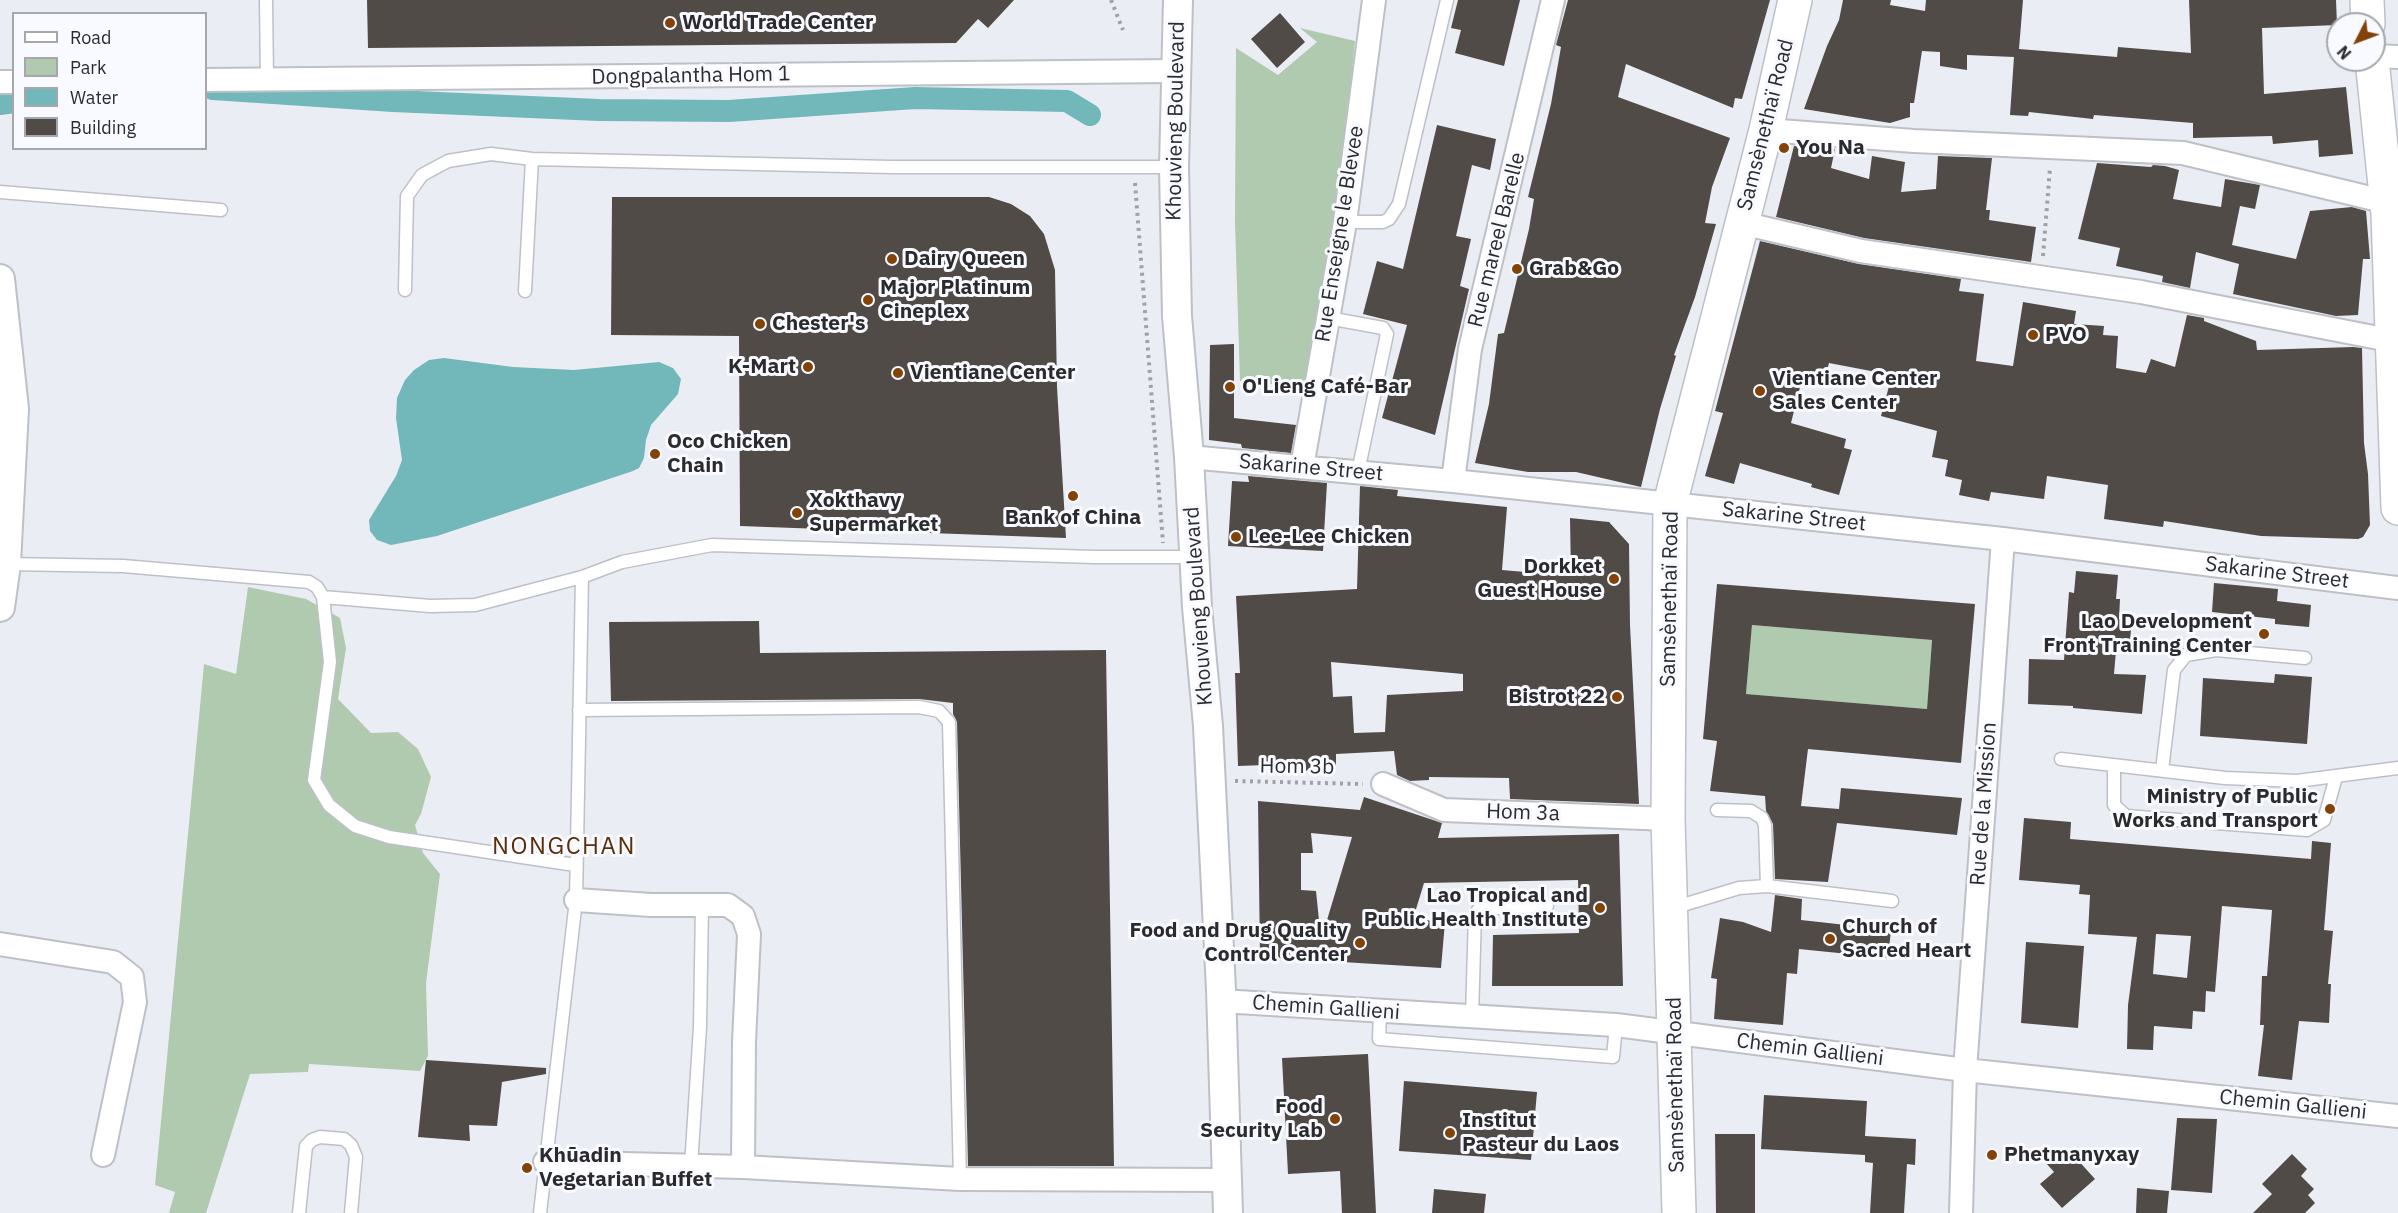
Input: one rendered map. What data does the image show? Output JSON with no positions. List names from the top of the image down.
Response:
{
  "streets": {
    "main road": ["Samsènethaï Road"],
    "street": [
      "Dongpalantha Hom 1",
      "Khouvieng Boulevard",
      "Rue Enseigne le Blevee",
      "Rue mareel Barelle",
      "Sakarine Street",
      "Rue de la Mission",
      "Hom 3a",
      "Chemin Gallieni"
    ],
    "path": ["Hom 3b"]
  },
  "crossings": [
    ["Dongpalantha Hom 1", "Khouvieng Boulevard"],
    ["Khouvieng Boulevard", "Sakarine Street"],
    ["Khouvieng Boulevard", "Hom 3b"],
    ["Khouvieng Boulevard", "Chemin Gallieni"],
    ["Samsènethaï Road", "Sakarine Street"],
    ["Samsènethaï Road", "Hom 3a"],
    ["Samsènethaï Road", "Chemin Gallieni"],
    ["Rue Enseigne le Blevee", "Sakarine Street"],
    ["Rue mareel Barelle", "Sakarine Street"],
    ["Sakarine Street", "Rue de la Mission"],
    ["Hom 3b", "Hom 3a"],
    ["Rue de la Mission", "Chemin Gallieni"]
  ],
  "districts": ["NONGCHAN"],
  "places": [
    "World Trade Center",
    "You Na",
    "Dairy Queen",
    "Grab&Go",
    "Major Platinum Cineplex",
    "Chester's",
    "PVO",
    "K-Mart",
    "Vientiane Center",
    "O'Lieng Café-Bar",
    "Vientiane Center Sales Center",
    "Oco Chicken Chain",
    "Bank of China",
    "Xokthavy Supermarket",
    "Lee-Lee Chicken",
    "Dorkket Guest House",
    "Lao Development Front Training Center",
    "Bistrot 22",
    "Ministry of Public Works and Transport",
    "Lao Tropical and Public Health Institute",
    "Church of Sacred Heart",
    "Food and Drug Quality Control Center",
    "Food Security Lab",
    "Institut Pasteur du Laos",
    "Phetmanyxay",
    "Khūadin Vegetarian Buffet"
  ],
  "legend": [
    "Road",
    "Park",
    "Water",
    "Building"
  ],
  "north": "bottom left"
}
